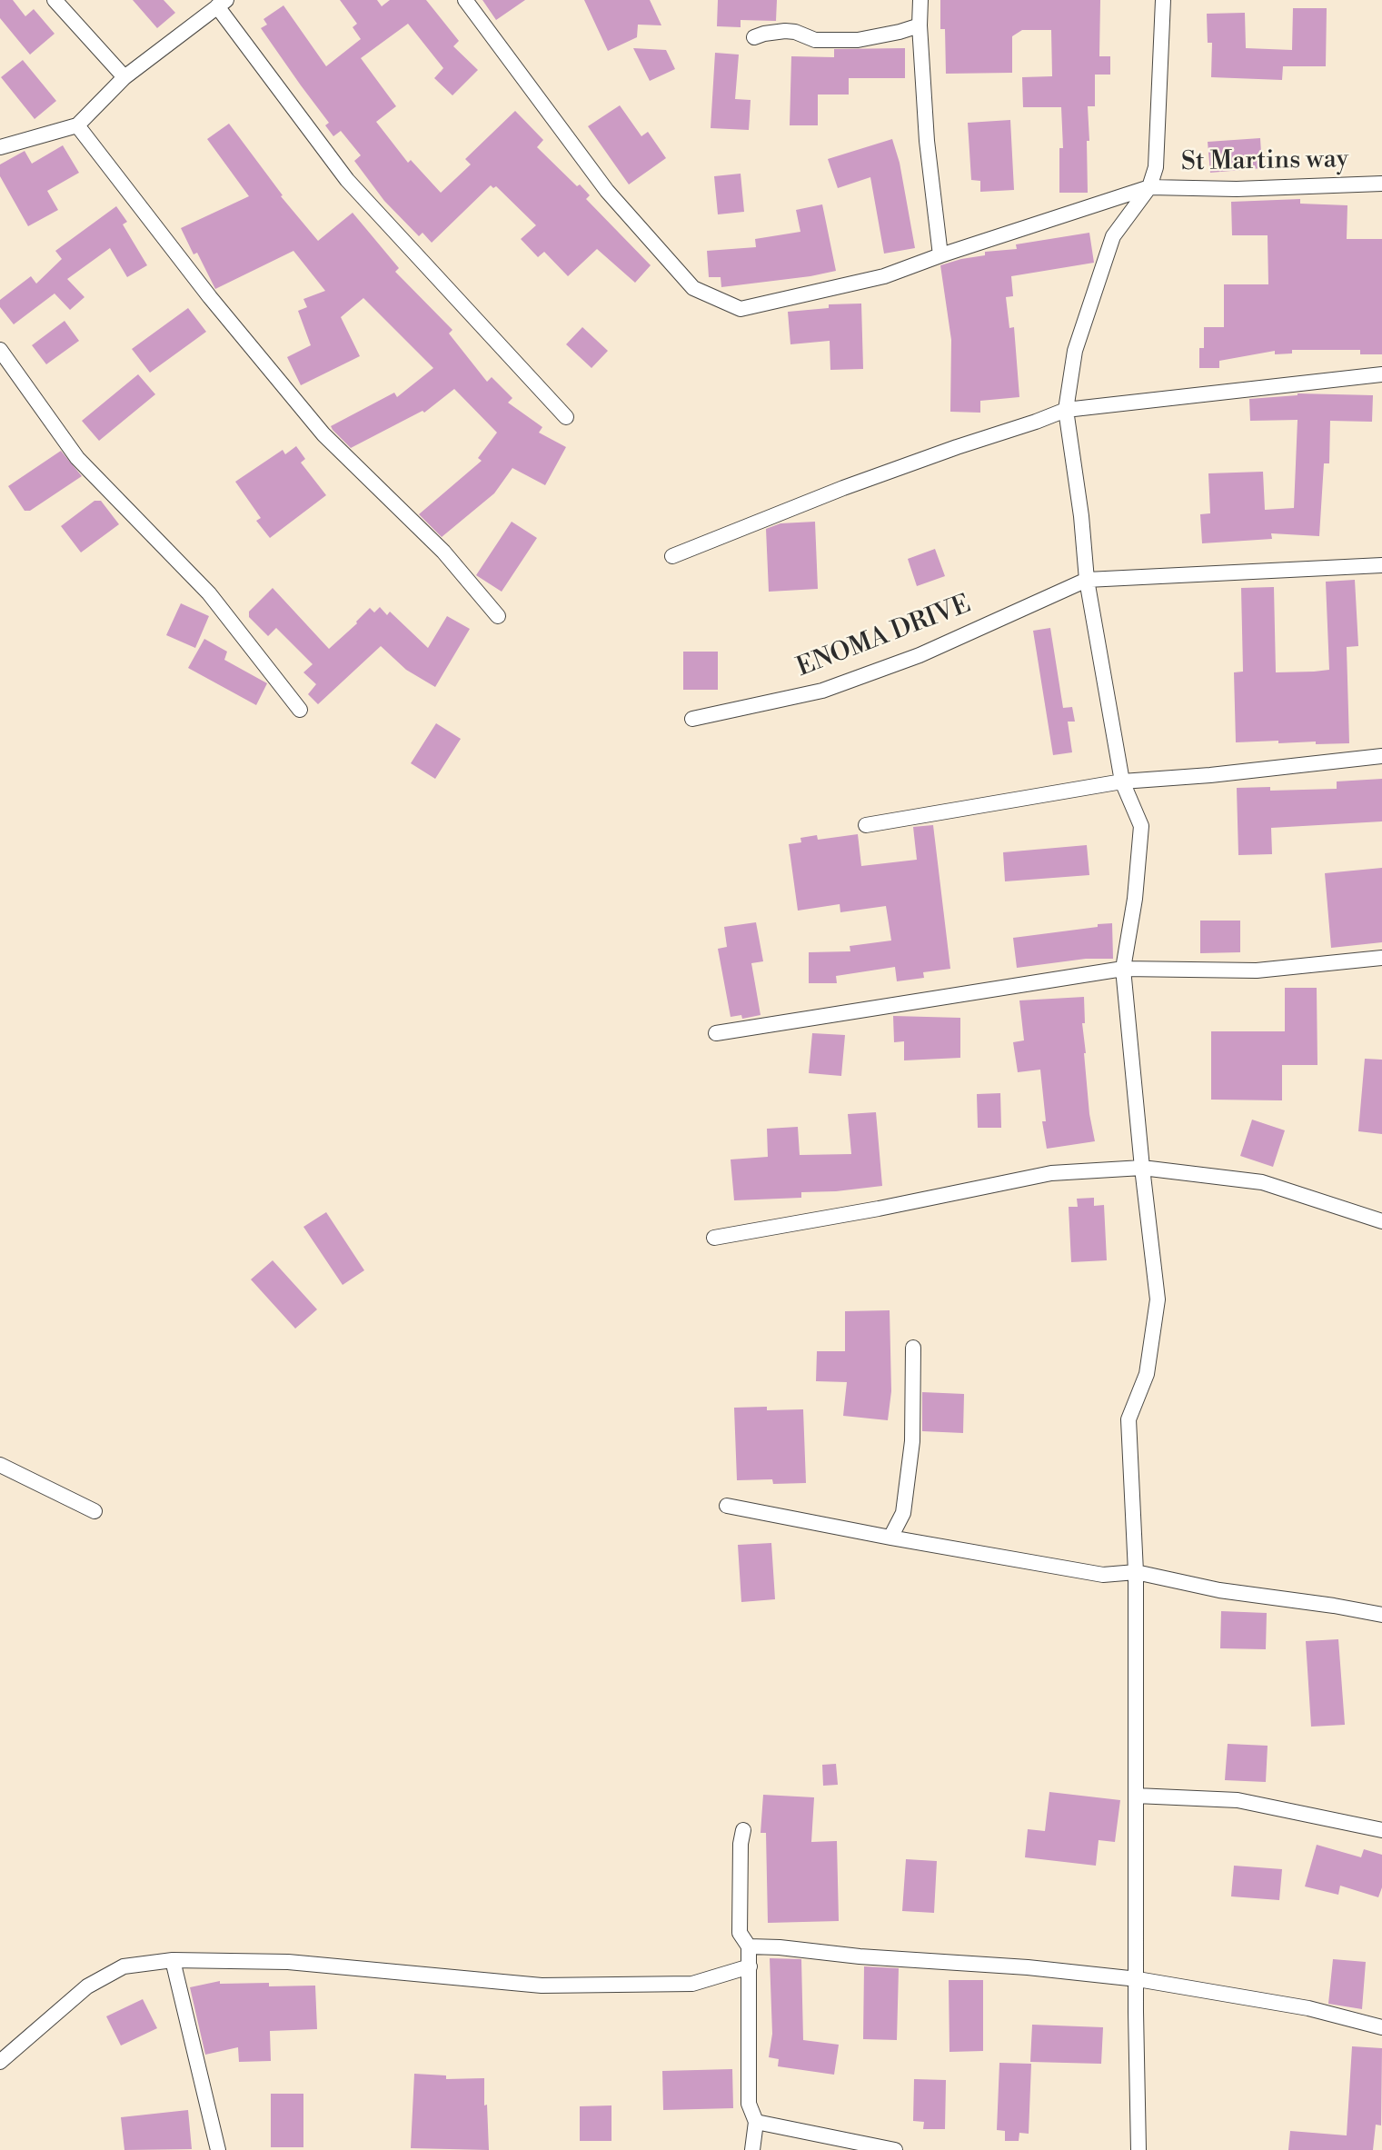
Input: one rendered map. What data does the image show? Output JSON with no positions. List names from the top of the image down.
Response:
{
  "streets": {
    "street": ["St Martins way", "ENOMA DRIVE"]
  }
}
